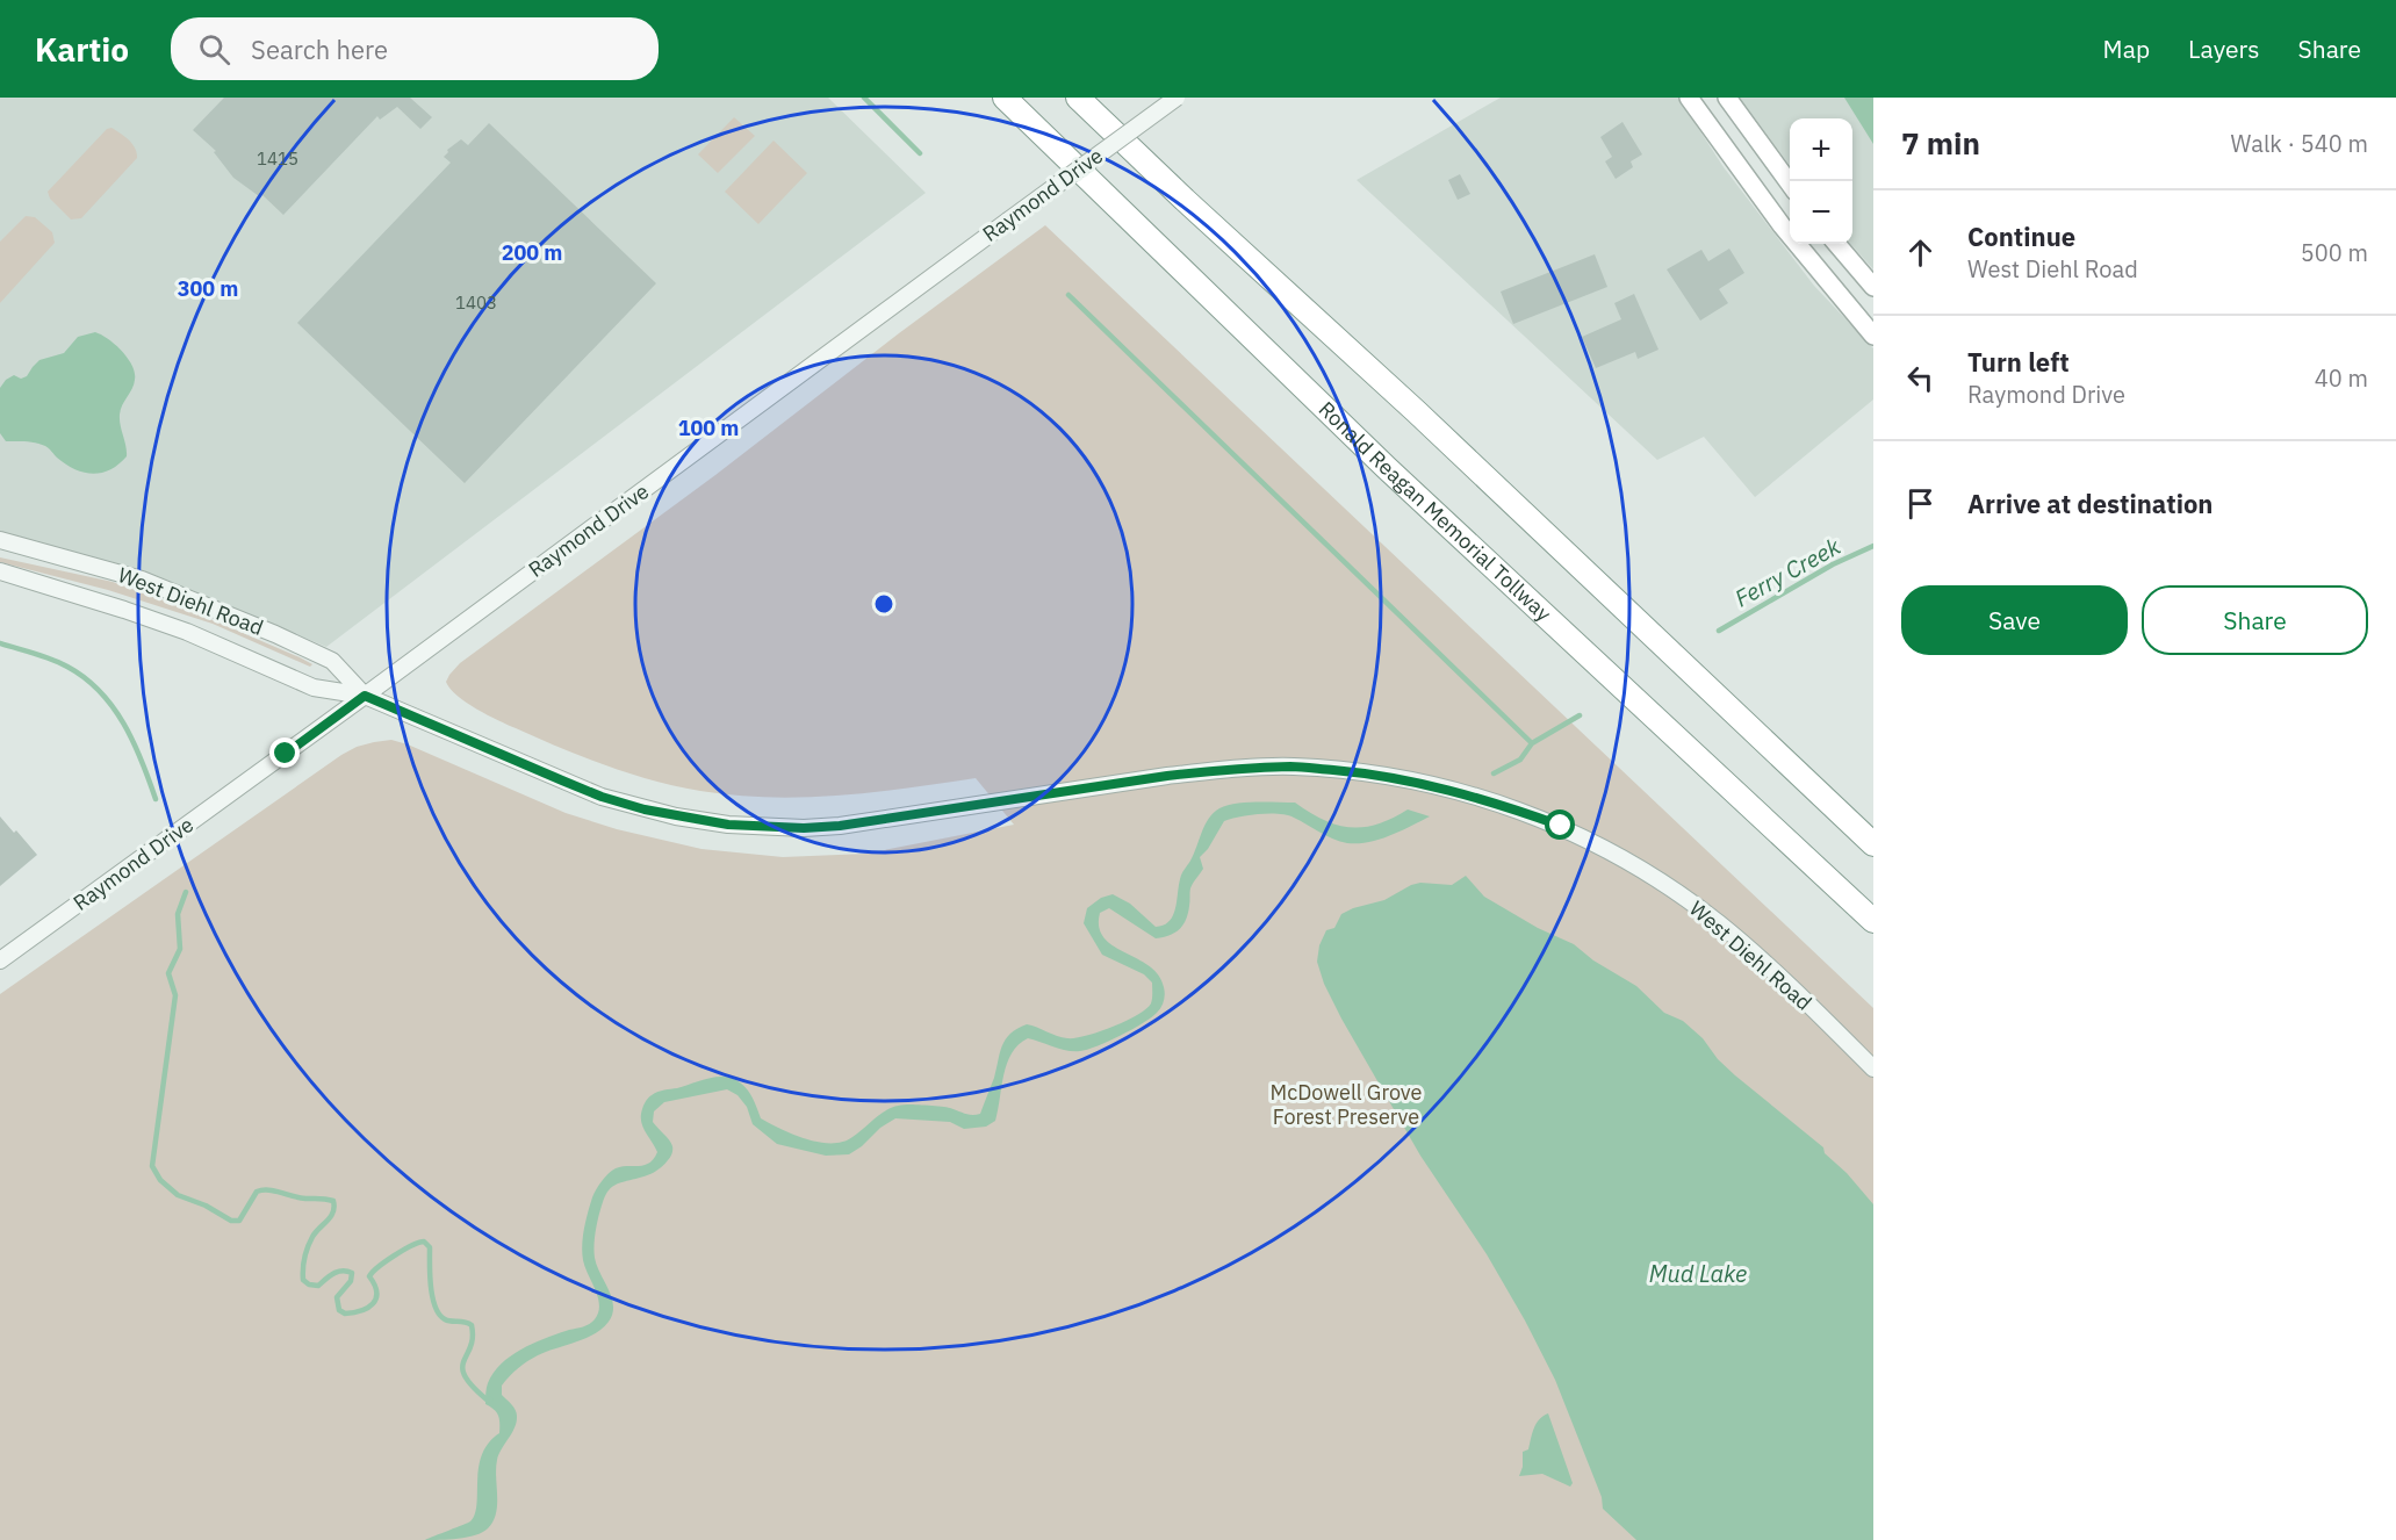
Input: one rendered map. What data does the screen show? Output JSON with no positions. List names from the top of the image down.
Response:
{
  "streets": {
    "highway": ["Ronald Reagan Memorial Tollway"],
    "street": ["Raymond Drive", "West Diehl Road"]
  },
  "crossings": [
    ["Raymond Drive", "West Diehl Road"]
  ],
  "water": ["Ferry Creek", "Mud Lake"],
  "parks": ["McDowell Grove Forest Preserve"],
  "house_numbers": ["1415", "1403"],
  "page": {
    "header": "Kartio",
    "search": "Search here",
    "nav": ["Map", "Layers", "Share"],
    "heading": ["7 min", "Walk · 540 m"],
    "map_buttons": ["+", "−"],
    "list": [
      ["Continue", "West Diehl Road", "500 m"],
      ["Turn left", "Raymond Drive", "40 m"],
      "Arrive at destination"
    ],
    "buttons": ["Save", "Share"]
  },
  "rings": ["200 m", "300 m", "100 m"]
}
